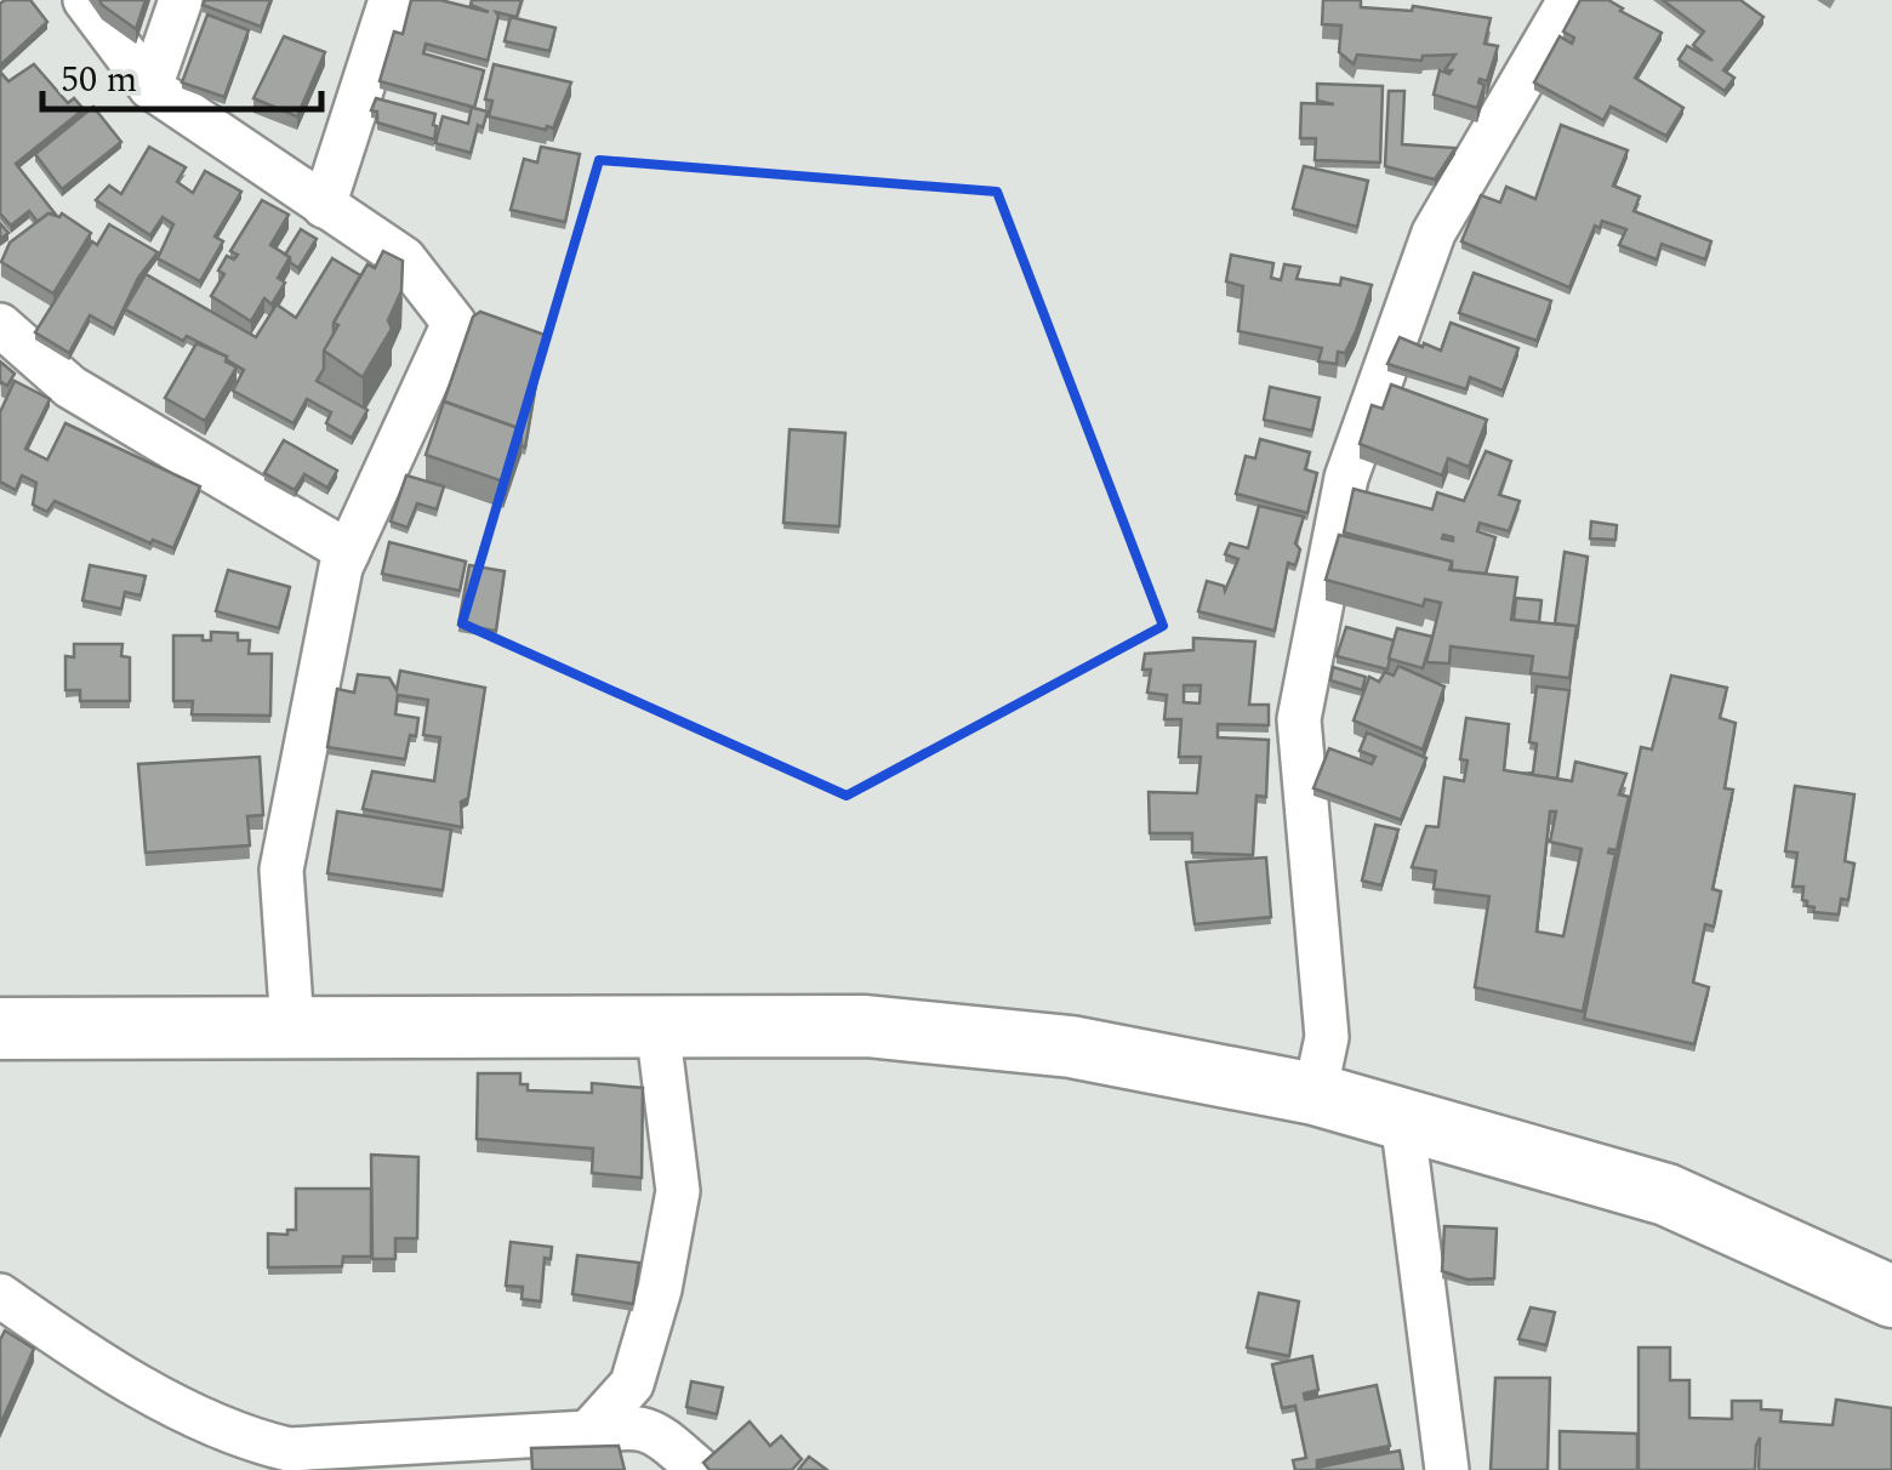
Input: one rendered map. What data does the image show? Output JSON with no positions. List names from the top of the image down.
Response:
{
  "scale_bar": "50 m"
}
